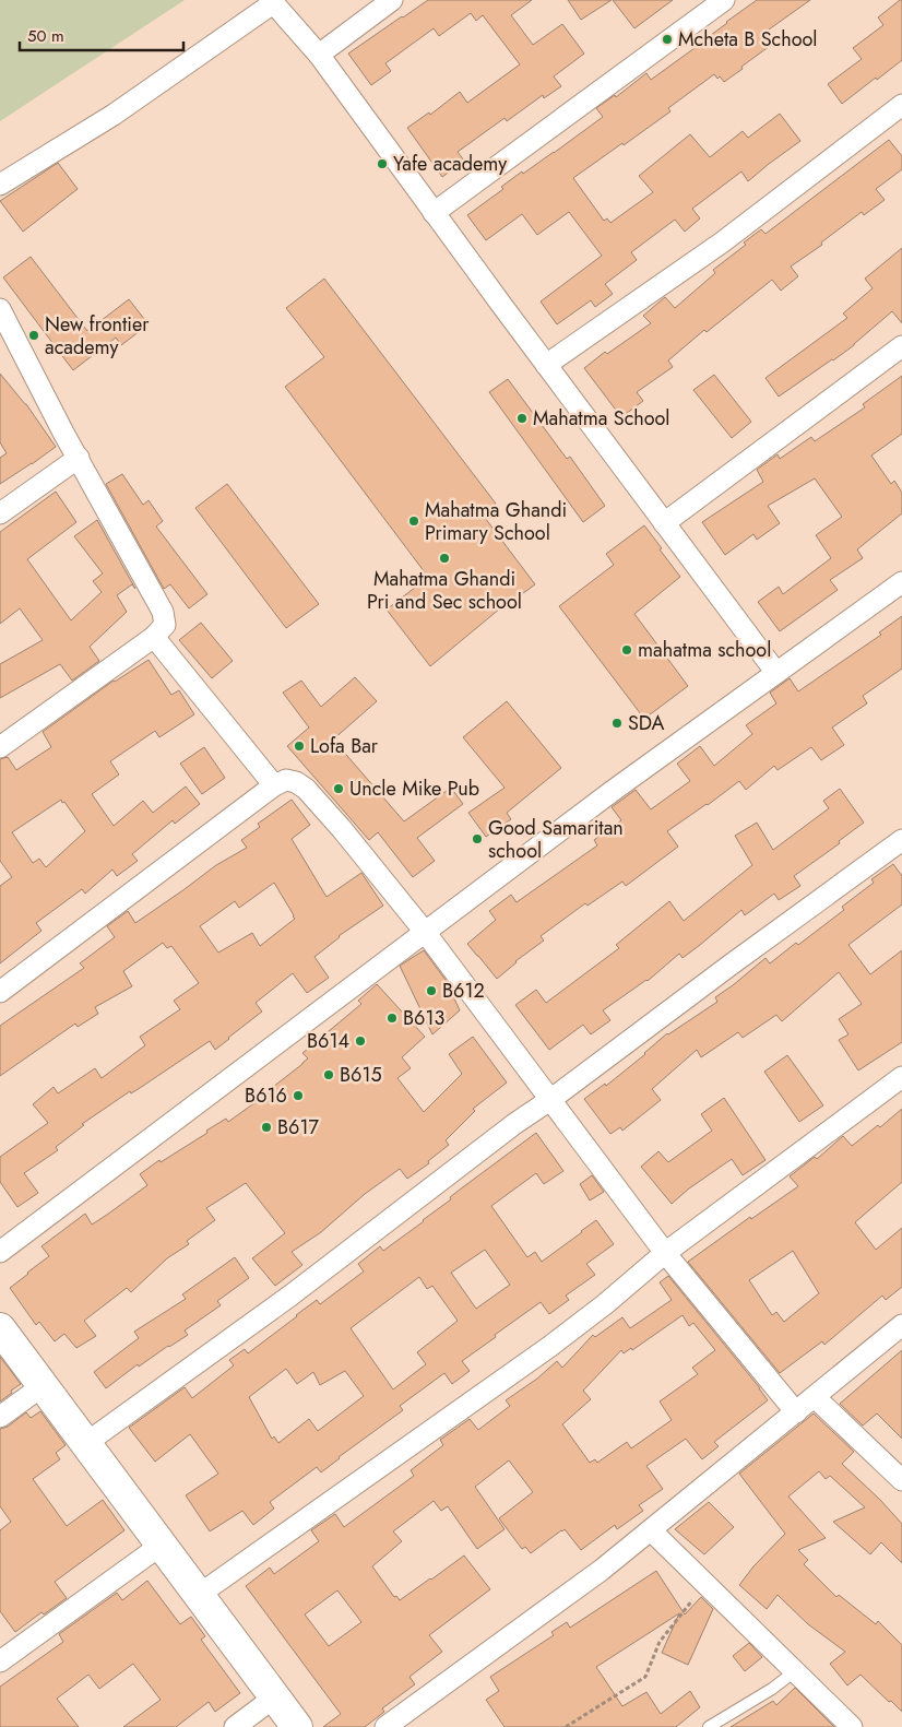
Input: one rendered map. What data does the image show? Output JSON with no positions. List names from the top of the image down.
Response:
{
  "places": [
    "Mcheta B School",
    "Yafe academy",
    "New frontier academy",
    "Mahatma School",
    "Mahatma Ghandi Primary School",
    "Mahatma Ghandi Pri and Sec school",
    "mahatma school",
    "SDA",
    "Lofa Bar",
    "Uncle Mike Pub",
    "Good Samaritan school",
    "B612",
    "B613",
    "B614",
    "B615",
    "B616",
    "B617"
  ],
  "scale_bar": "50 m"
}
